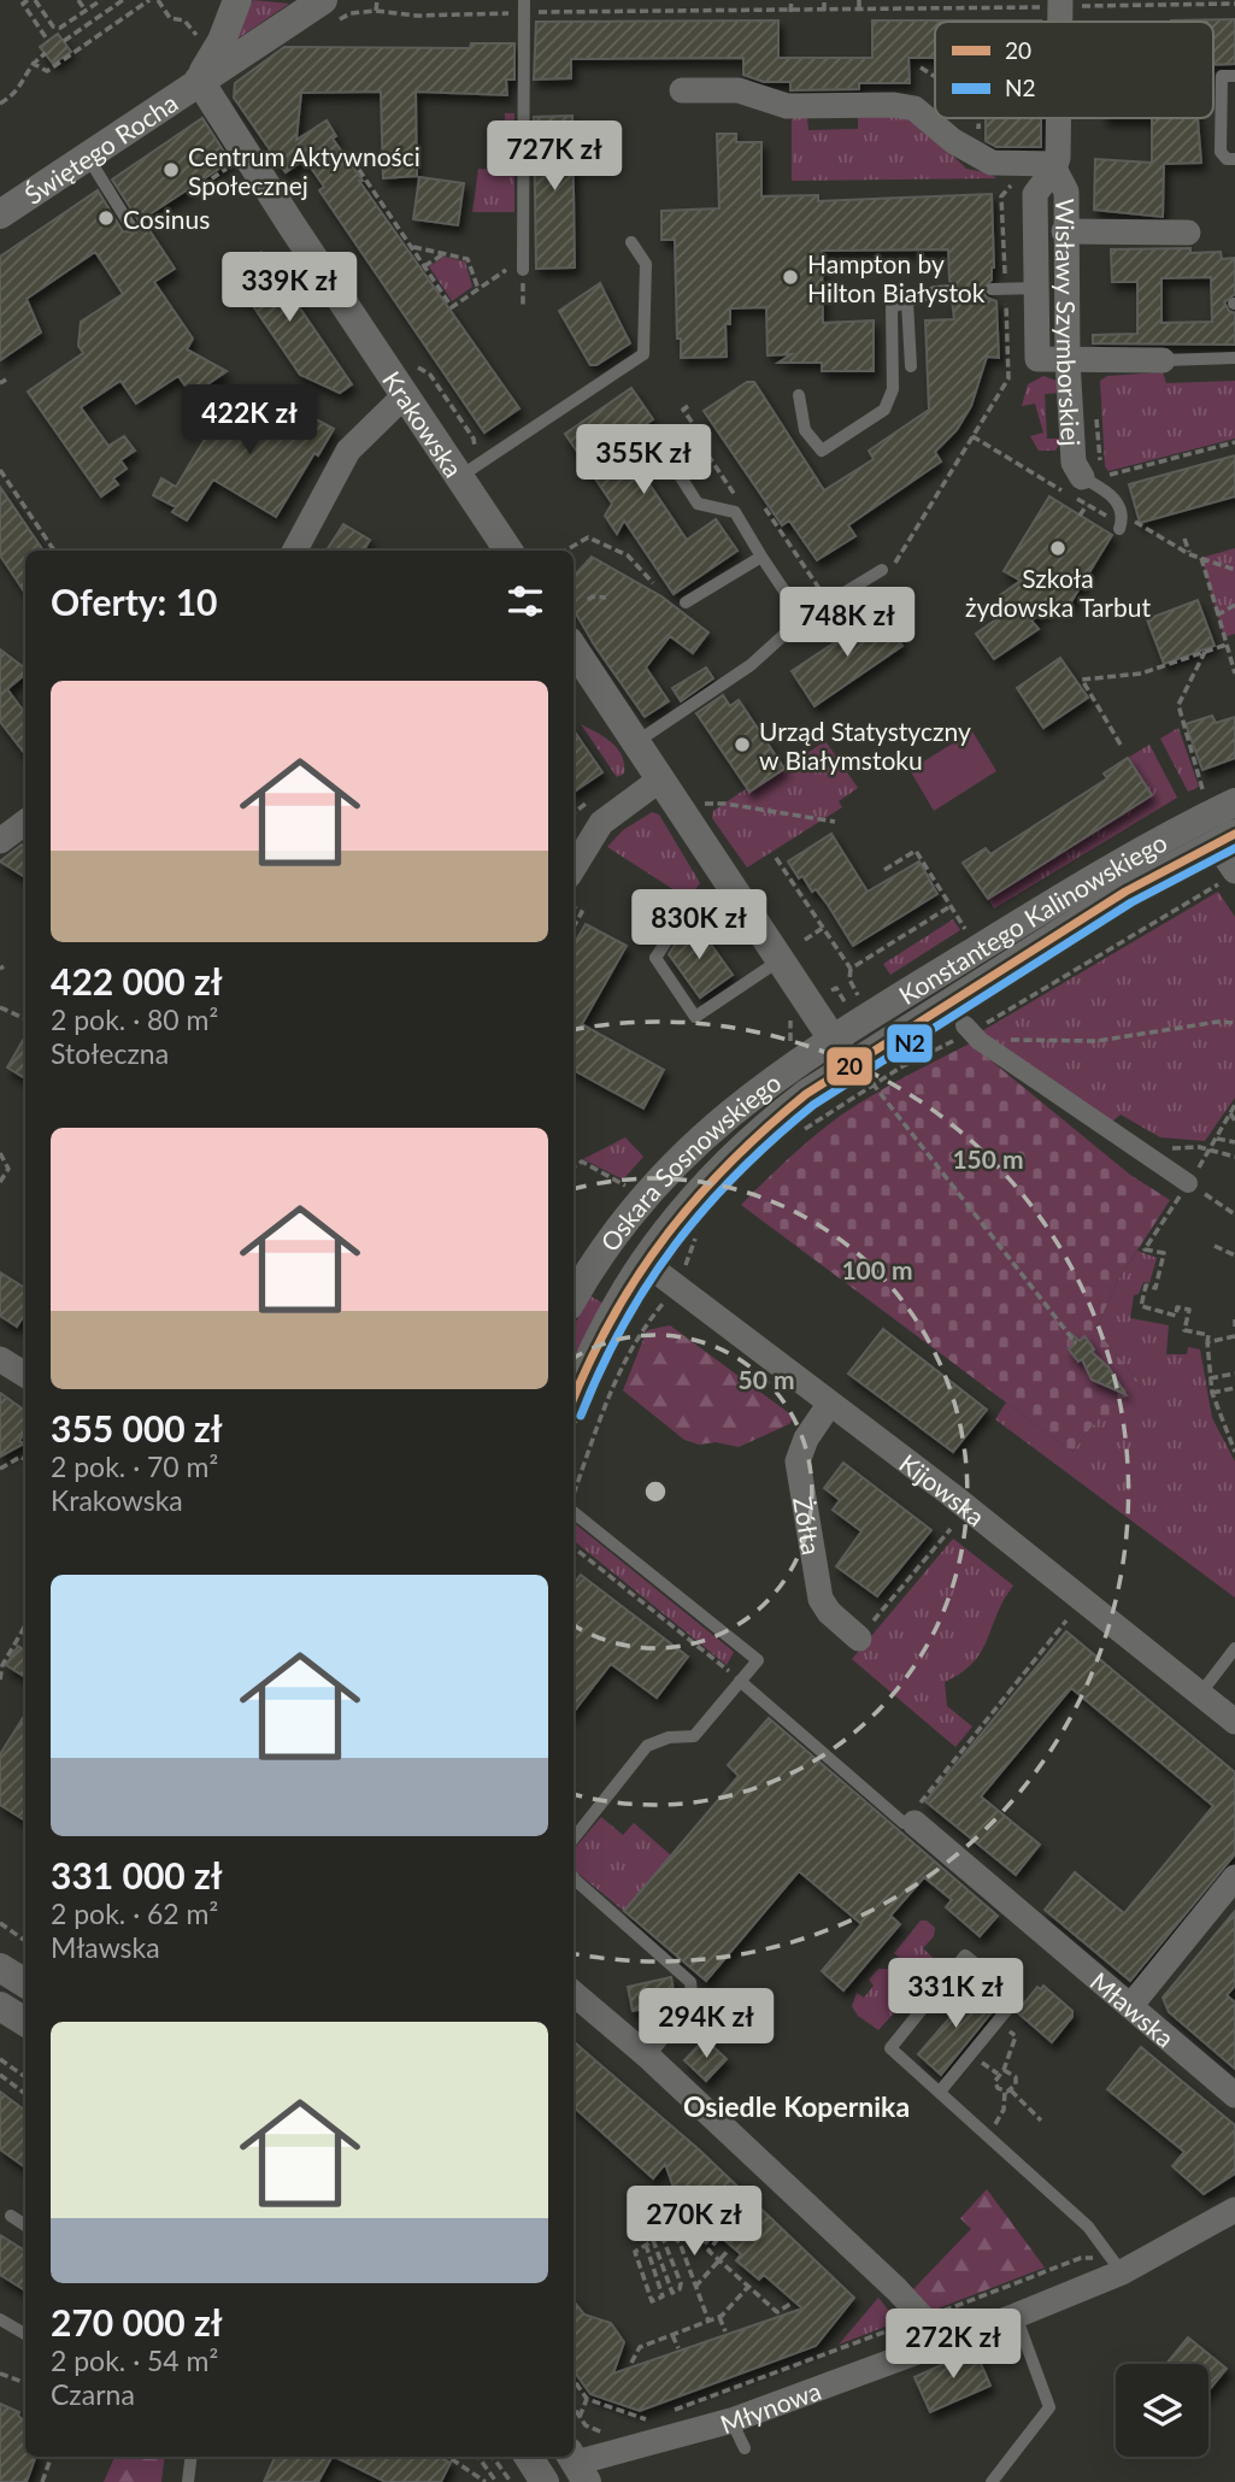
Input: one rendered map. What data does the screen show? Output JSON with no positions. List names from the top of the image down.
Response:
{
  "streets": {
    "street": [
      "Świętego Rocha",
      "Wisławy Szymborskiej",
      "Krakowska",
      "Konstantego Kalinowskiego",
      "Oskara Sosnowskiego",
      "Kijowska",
      "Żółta",
      "Mławska",
      "Młynowa"
    ]
  },
  "crossings": [
    ["Świętego Rocha", "Krakowska"],
    ["Konstantego Kalinowskiego", "Oskara Sosnowskiego"],
    ["Oskara Sosnowskiego", "Kijowska"],
    ["Kijowska", "Żółta"]
  ],
  "districts": ["Osiedle Kopernika"],
  "places": [
    "Centrum Aktywności Społecznej",
    "Cosinus",
    "Hampton by Hilton Białystok",
    "Szkoła żydowska Tarbut",
    "Urząd Statystyczny w Białymstoku"
  ],
  "lines": ["transit line 20", "transit line N2"],
  "legend": ["20", "N2"],
  "page": {
    "price": [
      "727K zł",
      "339K zł",
      "422K zł",
      "355K zł",
      "748K zł",
      "830K zł",
      "331K zł",
      "294K zł",
      "270K zł",
      "272K zł"
    ],
    "heading": "Oferty: 10",
    "list": [
      {
        "name": "422 000 zł",
        "note": "2 pok. · 80 m² · Stołeczna"
      },
      {
        "name": "355 000 zł",
        "note": "2 pok. · 70 m² · Krakowska"
      },
      {
        "name": "331 000 zł",
        "note": "2 pok. · 62 m² · Mławska"
      },
      {
        "name": "270 000 zł",
        "note": "2 pok. · 54 m² · Czarna"
      }
    ]
  },
  "rings": ["150 m", "100 m", "50 m"]
}
